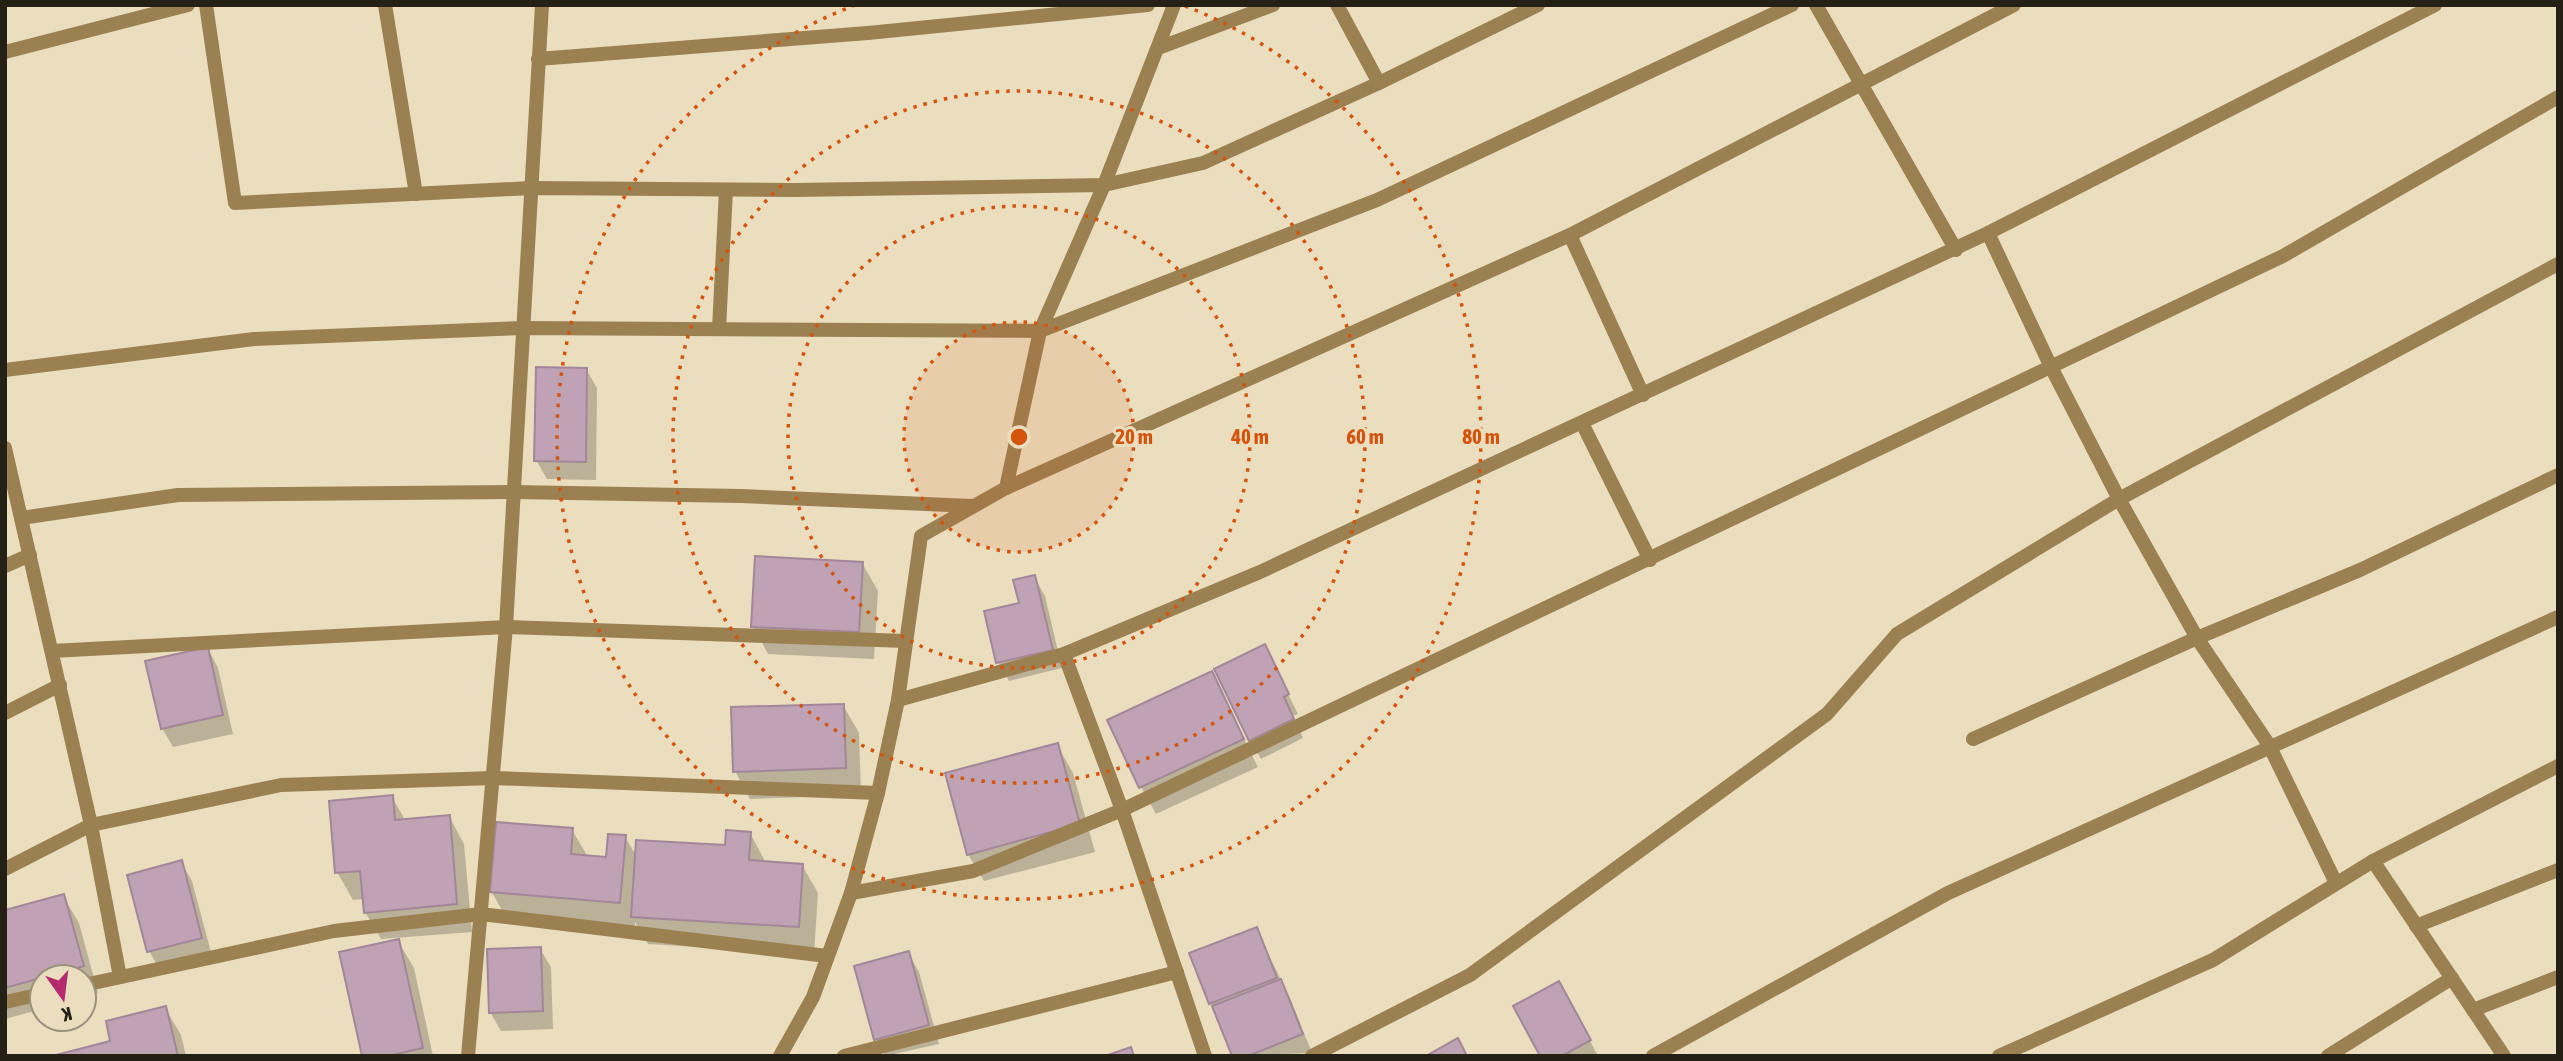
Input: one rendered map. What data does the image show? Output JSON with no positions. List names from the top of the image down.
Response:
{
  "north": "bottom",
  "rings": [
    "20 m",
    "40 m",
    "60 m",
    "80 m"
  ]
}
